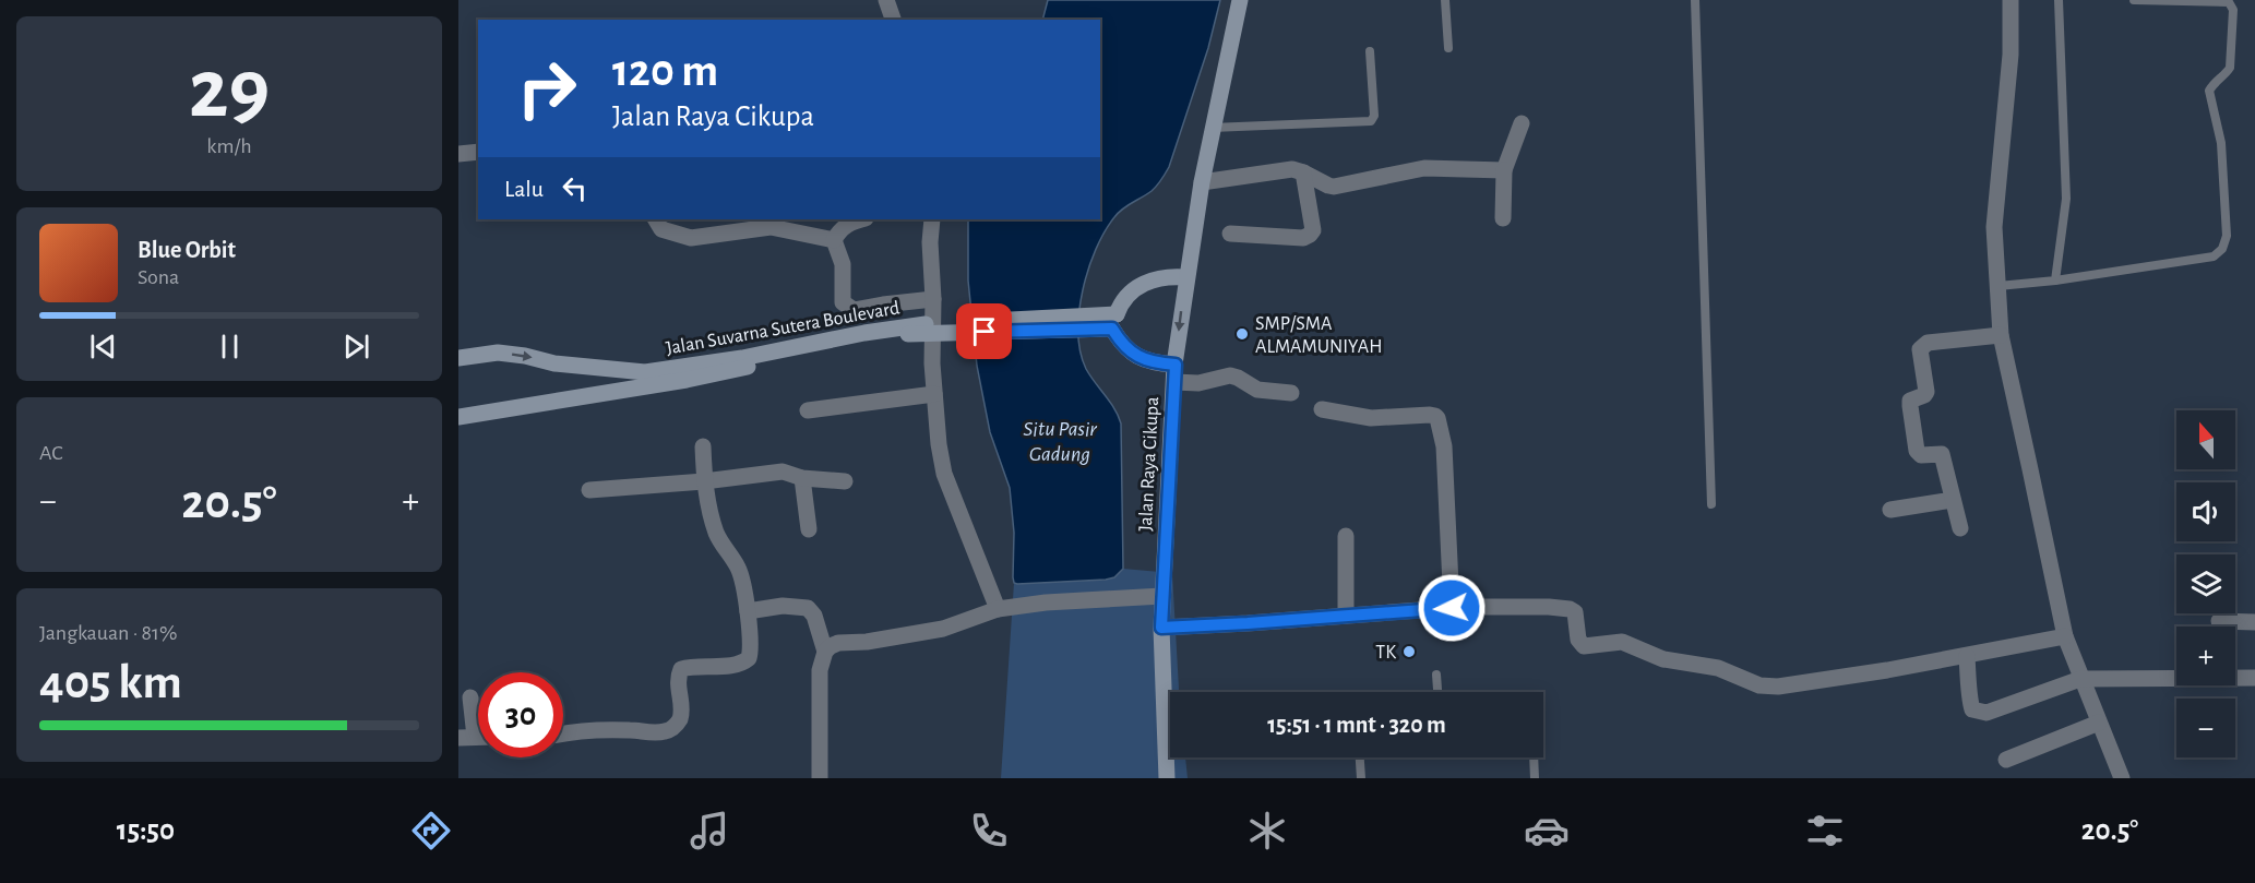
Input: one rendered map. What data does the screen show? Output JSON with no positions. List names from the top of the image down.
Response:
{
  "streets": {
    "street": ["Jalan Suvarna Sutera Boulevard", "Jalan Raya Cikupa"]
  },
  "water": ["Situ Pasir Gadung"],
  "places": ["SMP/SMA ALMAMUNIYAH", "TK"],
  "north": "top",
  "page": {
    "tile": [
      ["29", "km/h"],
      "AC",
      ["Jangkauan · 81%", "405 km"]
    ],
    "turn": ["120 m", "Jalan Raya Cikupa"],
    "then": "Lalu",
    "song": ["Blue Orbit", "Sona"],
    "map_buttons": ["+", "−"],
    "heat": ["−", "20.5°", "+"],
    "limit": "30",
    "trip": "15:51 · 1 mnt · 320 m",
    "tabs": ["15:50", "20.5°"]
  }
}
